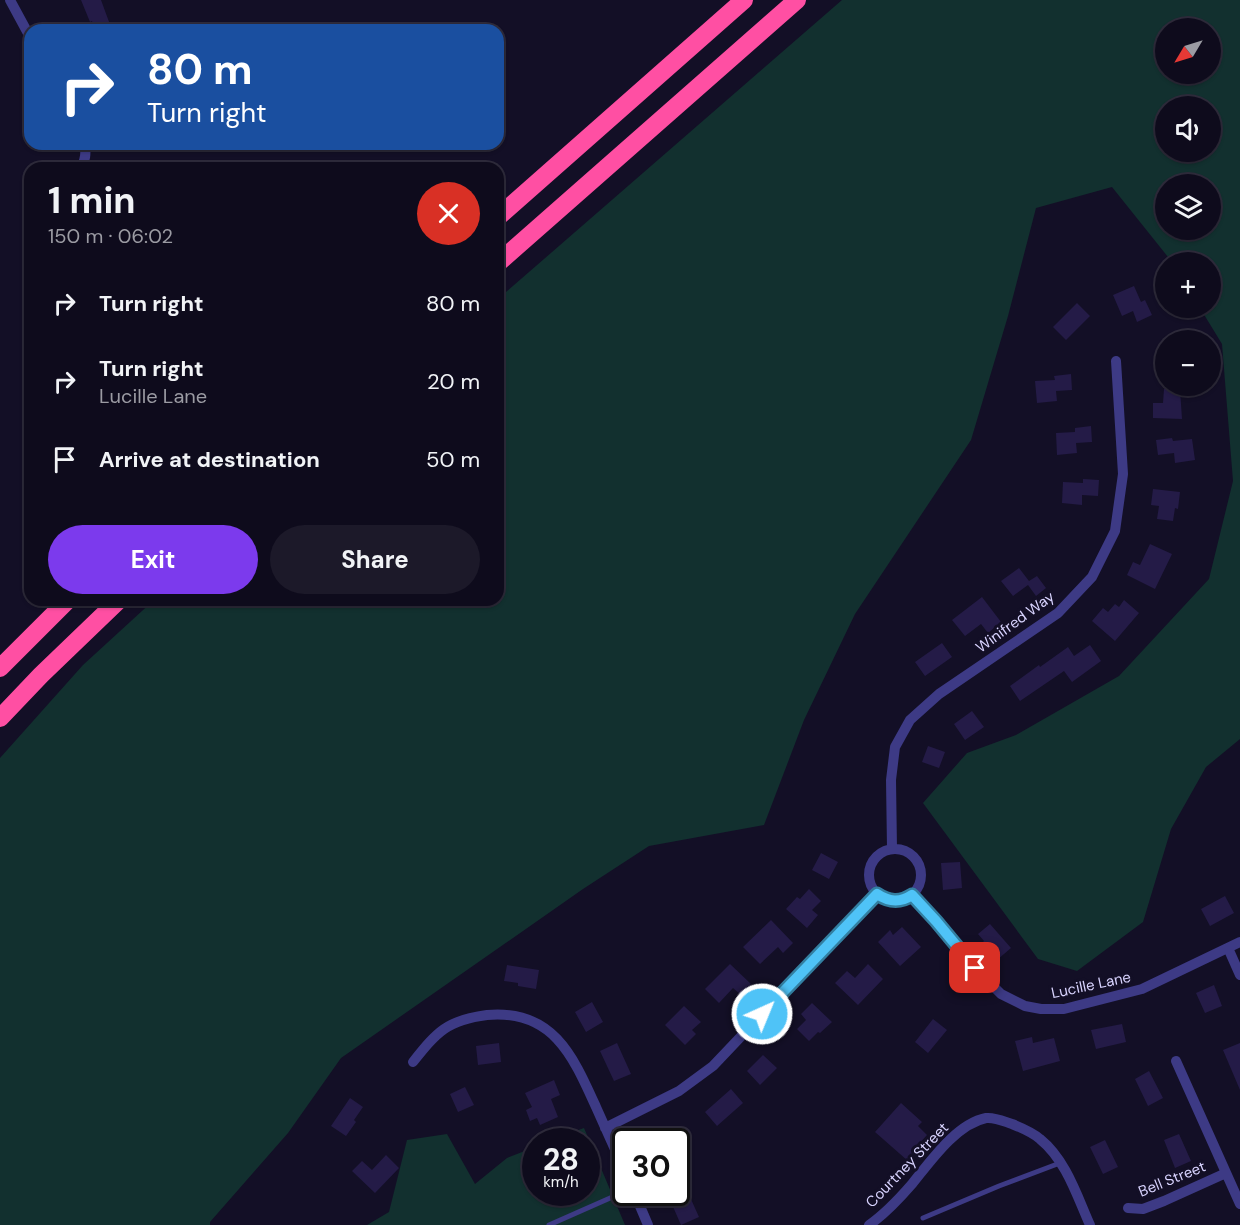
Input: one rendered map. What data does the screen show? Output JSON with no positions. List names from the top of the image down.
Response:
{
  "streets": {
    "street": [
      "Winifred Way",
      "Lucille Lane",
      "Courtney Street",
      "Bell Street"
    ]
  },
  "crossings": [
    ["Winifred Way", "Lucille Lane"]
  ],
  "north": "bottom left",
  "page": {
    "map_buttons": ["+", "−"],
    "turn": ["80 m", "Turn right"],
    "heading": ["1 min", "150 m · 06:02"],
    "list": [
      {
        "name": "Turn right",
        "value": "80 m"
      },
      {
        "name": "Turn right",
        "note": "Lucille Lane",
        "value": "20 m"
      },
      {
        "name": "Arrive at destination",
        "value": "50 m"
      }
    ],
    "buttons": ["Exit", "Share"],
    "speed": "28 km/h",
    "limit": "30"
  }
}
